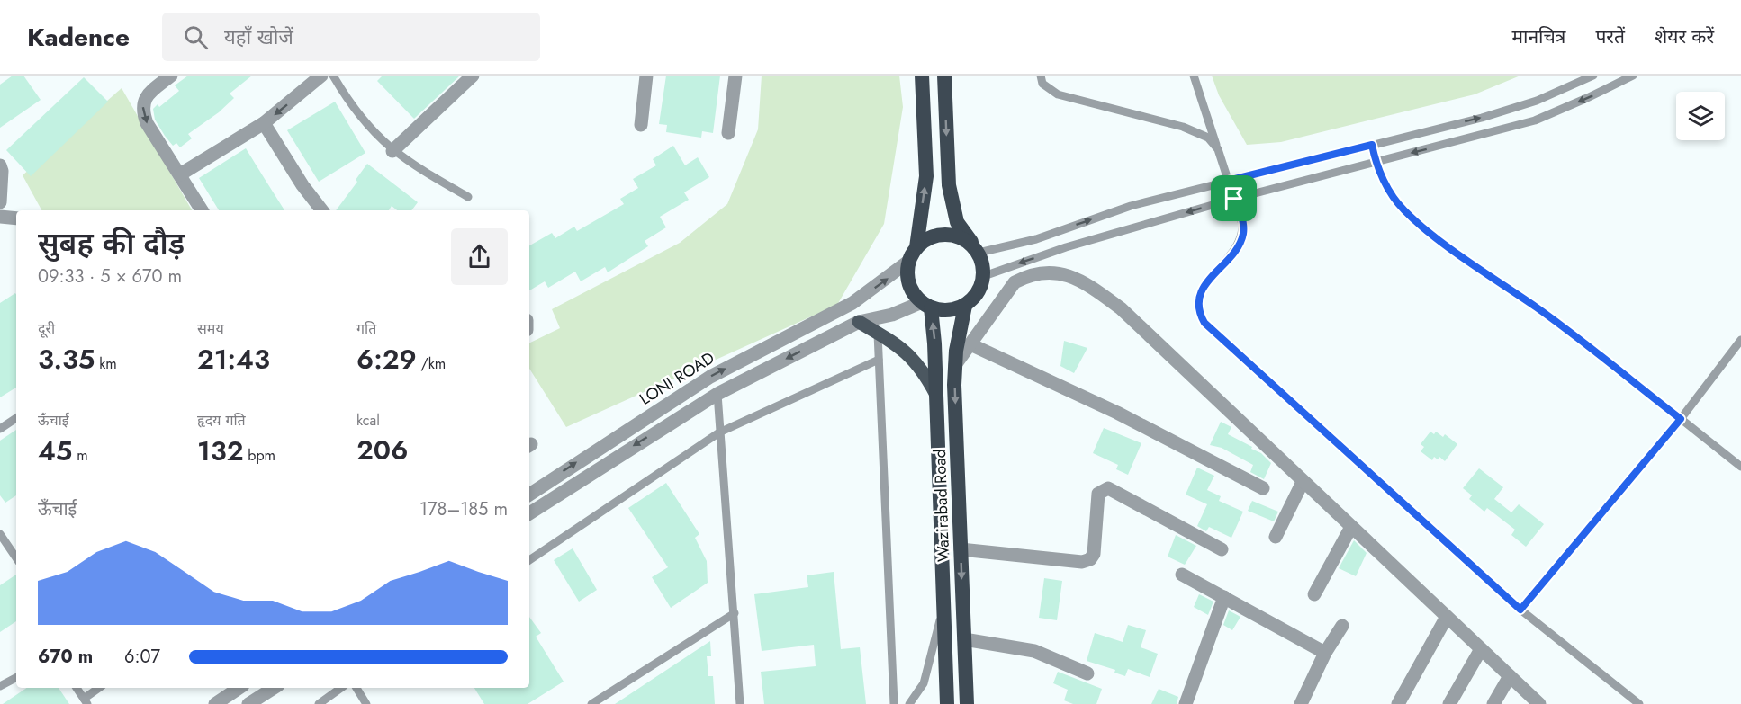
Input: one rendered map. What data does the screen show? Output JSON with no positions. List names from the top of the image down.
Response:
{
  "streets": {
    "highway": ["Wazirabad Road"],
    "street": ["LONI ROAD"]
  },
  "crossings": [
    ["LONI ROAD", "Wazirabad Road"]
  ],
  "page": {
    "header": "Kadence",
    "search": "यहाँ खोजें",
    "nav": ["मानचित्र", "परतें", "शेयर करें"],
    "heading": ["सुबह की दौड़", "09:33 · 5 × 670 m"],
    "stats": [
      ["दूरी", "3.35 km"],
      ["समय", "21:43"],
      ["गति", "6:29 /km"],
      ["ऊँचाई", "45 m"],
      ["हृदय गति", "132 bpm"],
      ["kcal", "206"]
    ],
    "chart": ["ऊँचाई", "178–185 m"],
    "list": [
      {
        "name": "670 m",
        "note": "6:07"
      }
    ]
  }
}
